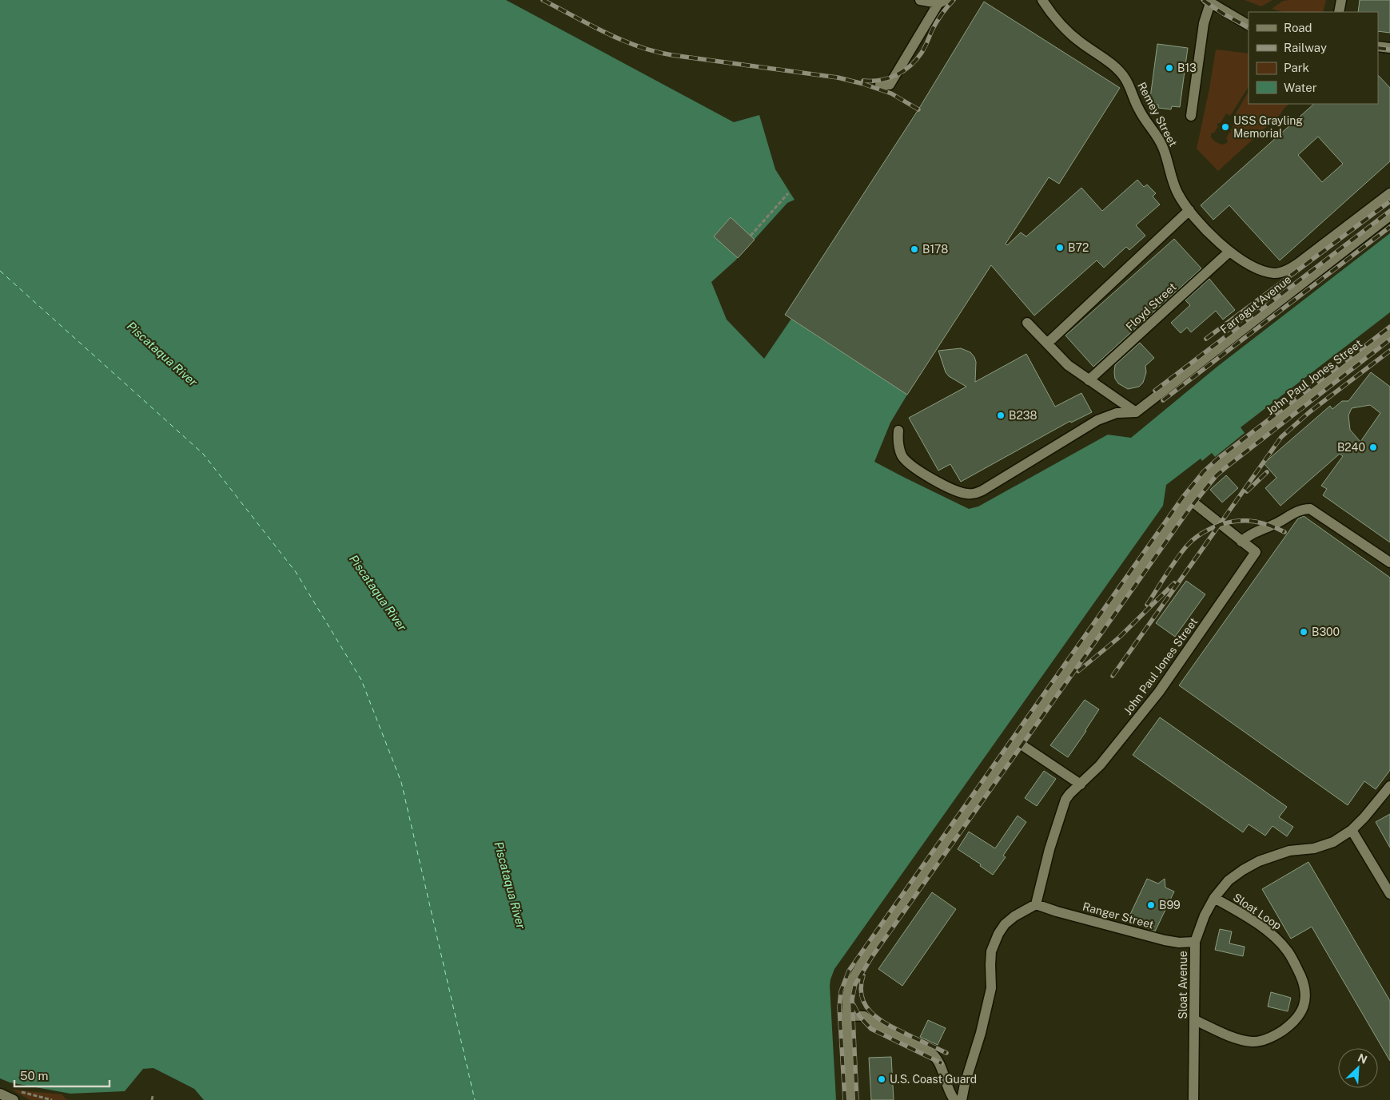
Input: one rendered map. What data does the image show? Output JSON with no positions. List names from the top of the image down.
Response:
{
  "streets": {
    "street": [
      "Remey Street",
      "Farragut Avenue",
      "Floyd Street",
      "John Paul Jones Street",
      "Sloat Loop",
      "Ranger Street",
      "Sloat Avenue"
    ]
  },
  "crossings": [
    ["Remey Street", "Floyd Street"],
    ["John Paul Jones Street", "Ranger Street"],
    ["Sloat Loop", "Ranger Street"],
    ["Sloat Loop", "Sloat Avenue"],
    ["Ranger Street", "Sloat Avenue"]
  ],
  "water": ["Piscataqua River"],
  "places": [
    "B13",
    "USS Grayling Memorial",
    "B72",
    "B178",
    "B238",
    "B240",
    "B300",
    "B99",
    "U.S. Coast Guard"
  ],
  "legend": [
    "Road",
    "Railway",
    "Park",
    "Water"
  ],
  "scale_bar": "50 m",
  "north": "top right"
}
